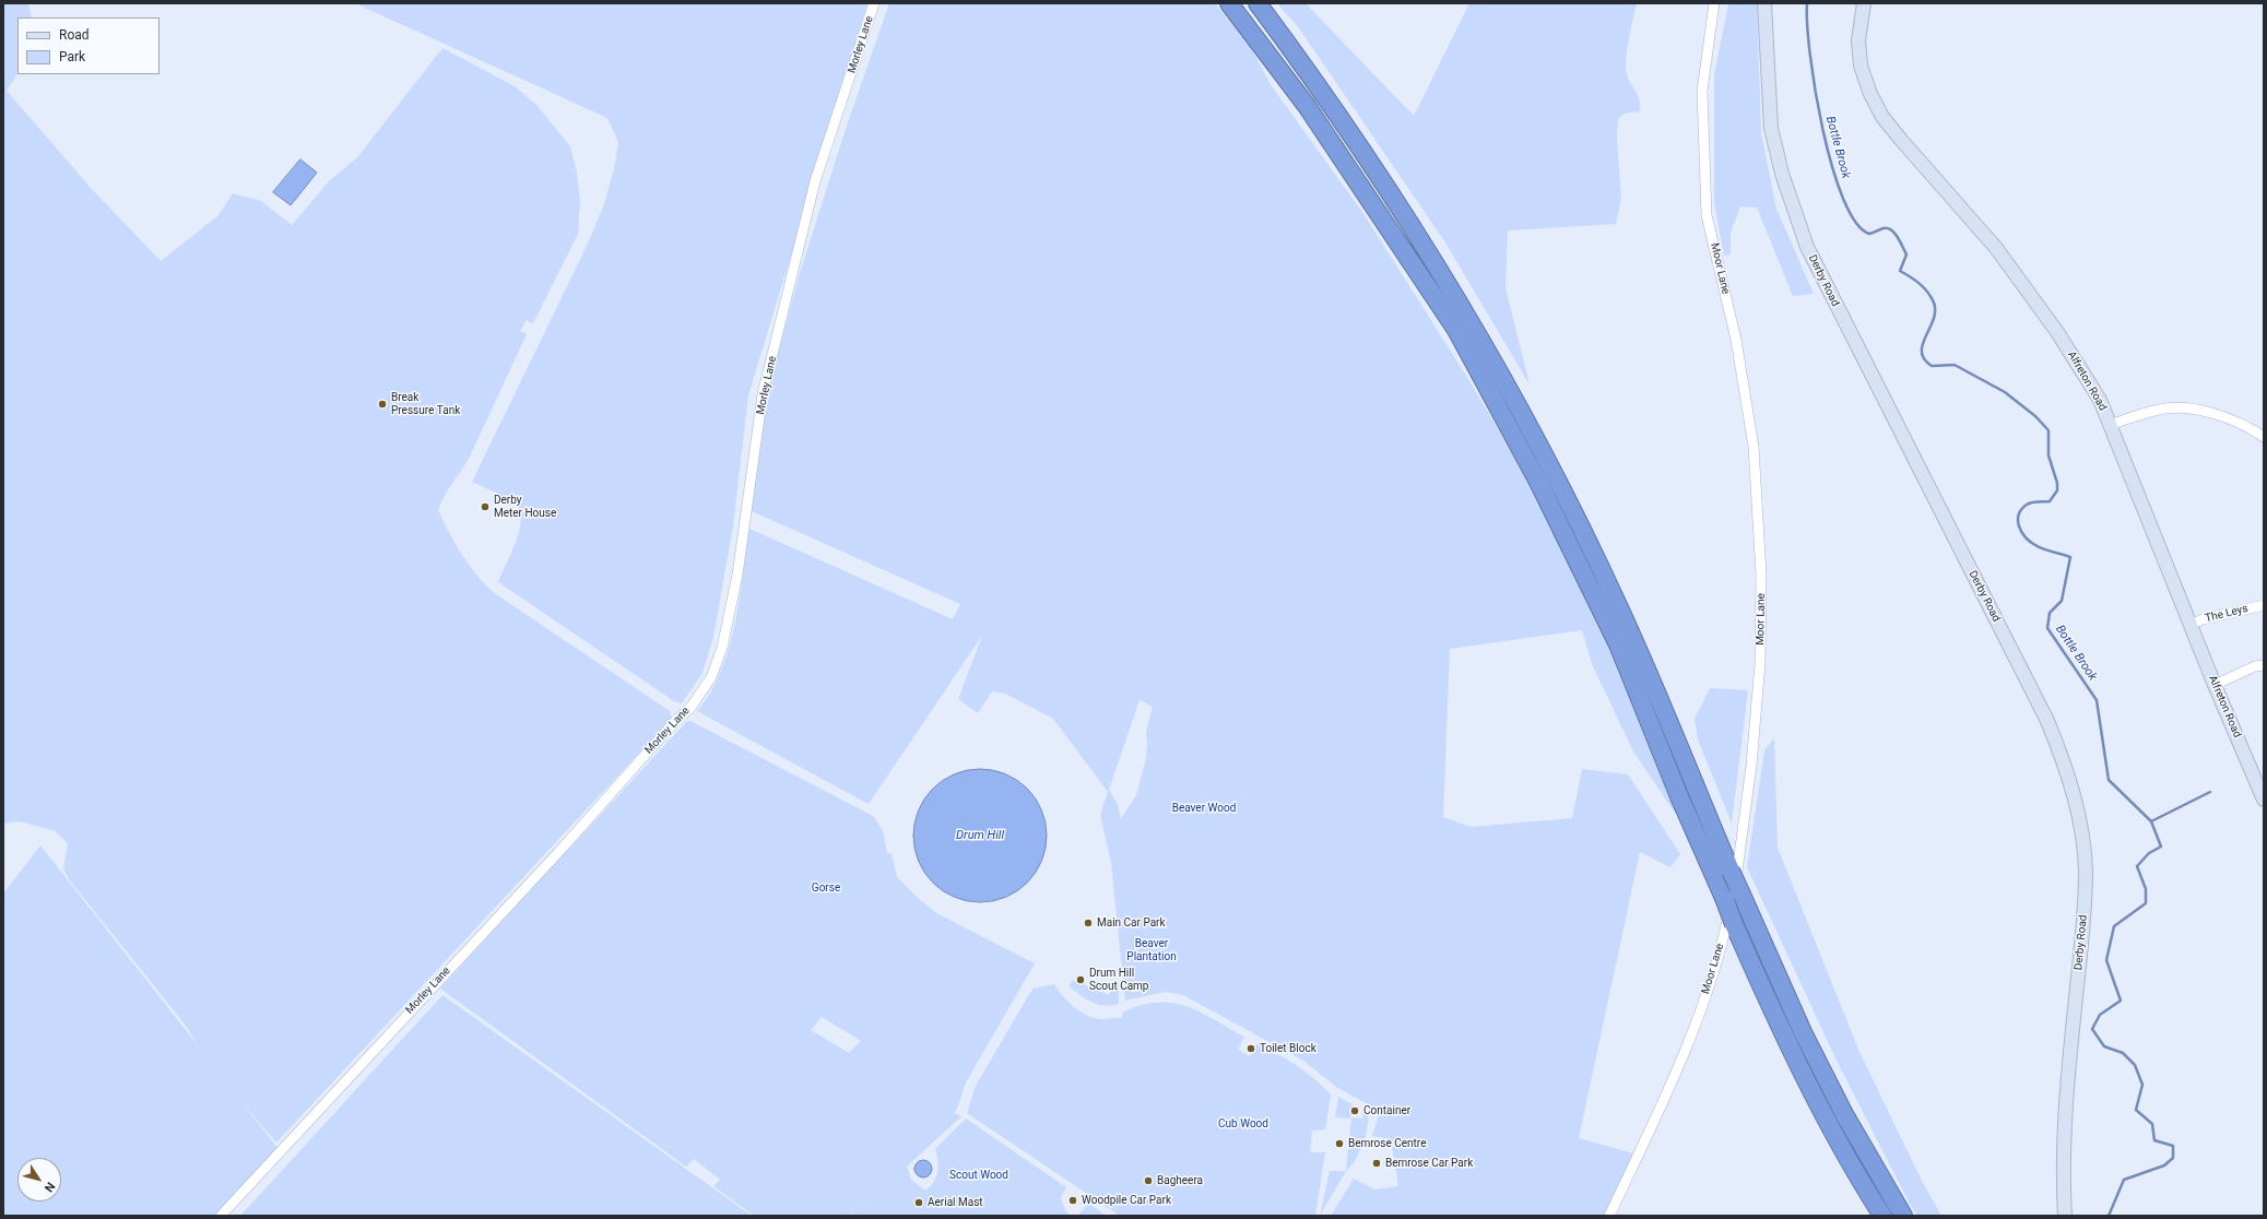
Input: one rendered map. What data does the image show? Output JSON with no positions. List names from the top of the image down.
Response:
{
  "streets": {
    "main road": ["Derby Road", "Alfreton Road"],
    "street": ["Morley Lane", "Moor Lane", "The Leys"]
  },
  "crossings": [
    ["Alfreton Road", "The Leys"]
  ],
  "water": ["Bottle Brook", "Drum Hill"],
  "parks": [
    "Beaver Wood",
    "Gorse",
    "Beaver Plantation",
    "Cub Wood",
    "Scout Wood"
  ],
  "places": [
    "Break Pressure Tank",
    "Derby Meter House",
    "Main Car Park",
    "Drum Hill Scout Camp",
    "Toilet Block",
    "Container",
    "Bemrose Centre",
    "Bemrose Car Park",
    "Bagheera",
    "Woodpile Car Park",
    "Aerial Mast"
  ],
  "legend": ["Road", "Park"],
  "north": "bottom right"
}
